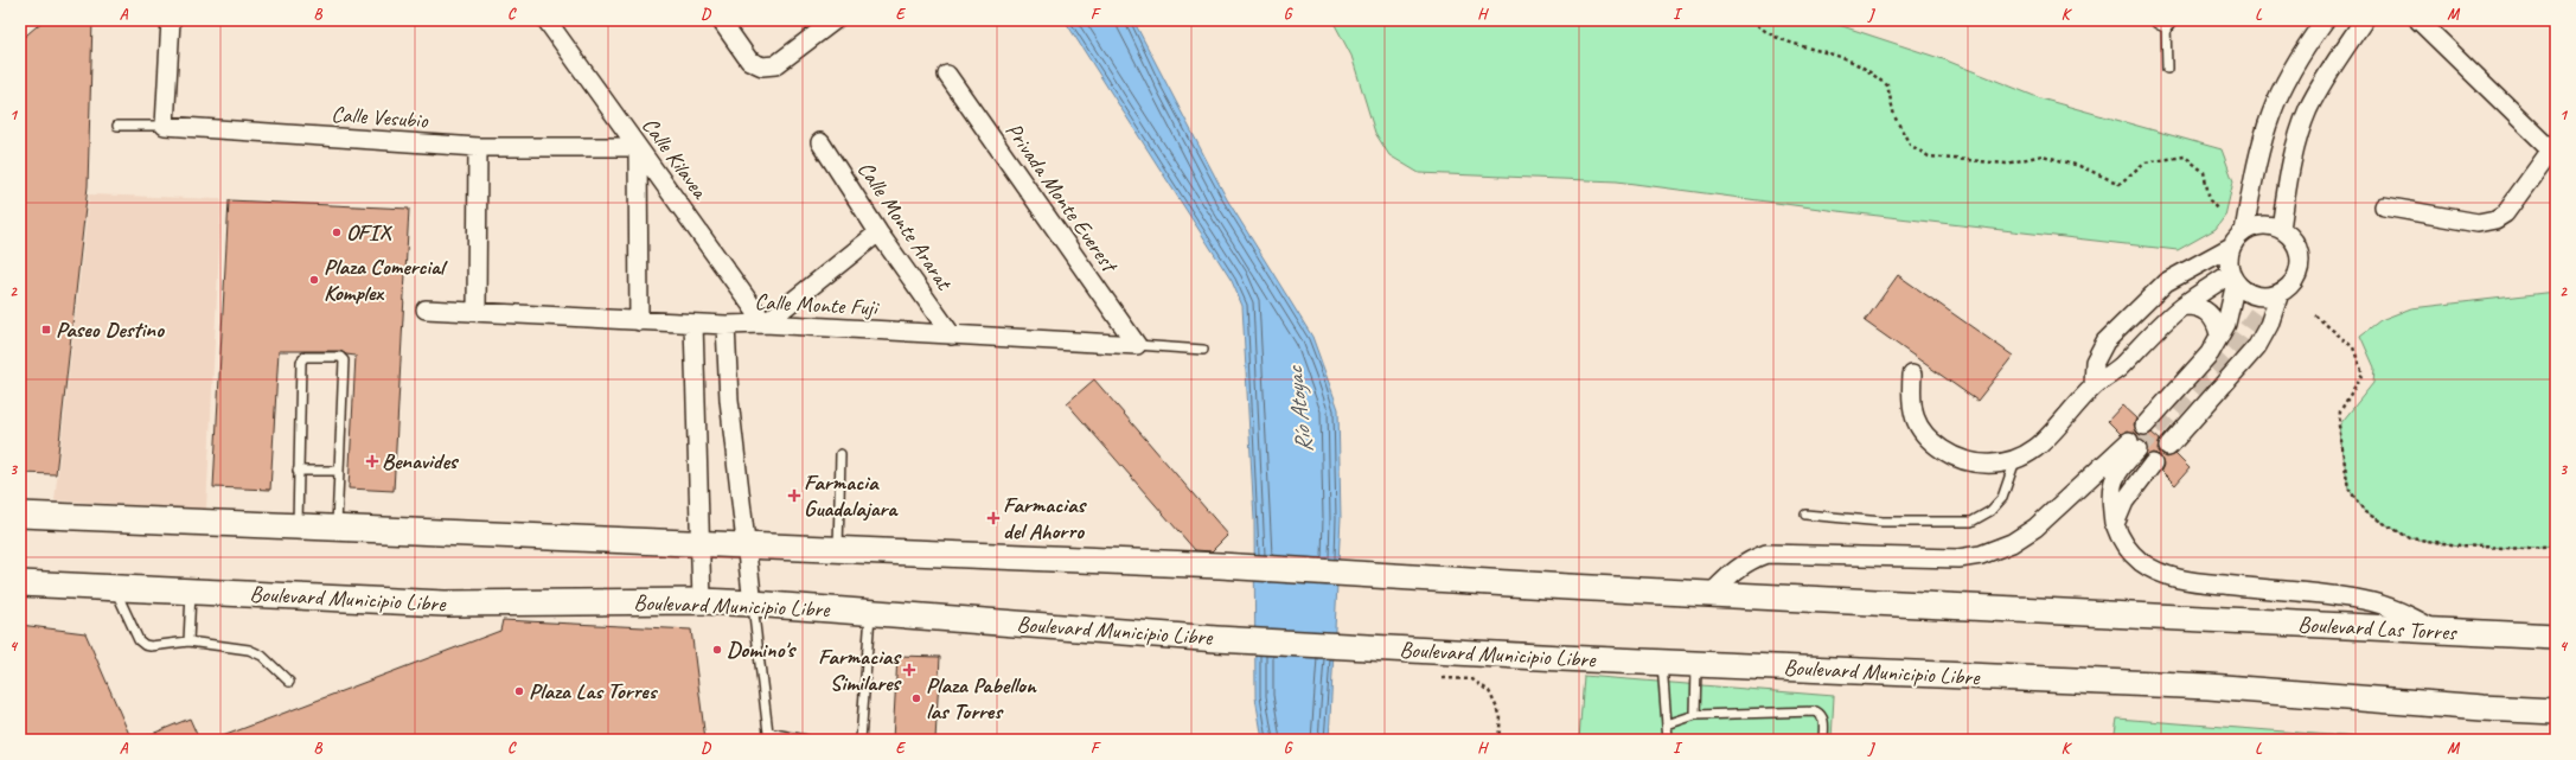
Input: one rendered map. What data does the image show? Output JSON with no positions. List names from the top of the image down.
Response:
{
  "streets": {
    "main road": ["Boulevard Municipio Libre", "Boulevard Las Torres"],
    "street": [
      "Calle Vesubio",
      "Calle Kilavea",
      "Privada Monte Everest",
      "Calle Monte Ararat",
      "Calle Monte Fuji"
    ]
  },
  "crossings": [
    ["Calle Vesubio", "Calle Kilavea"],
    ["Calle Kilavea", "Calle Monte Fuji"],
    ["Privada Monte Everest", "Calle Monte Fuji"],
    ["Calle Monte Ararat", "Calle Monte Fuji"]
  ],
  "water": ["Río Atoyac"],
  "places": {
    "other": [
      "OFIX",
      "Plaza Comercial Komplex",
      "Domino's",
      "Plaza Las Torres",
      "Plaza Pabellon las Torres"
    ],
    "transit": ["Paseo Destino"],
    "health": [
      "Benavides",
      "Farmacia Guadalajara",
      "Farmacias del Ahorro",
      "Farmacias Similares"
    ]
  },
  "grid": {
    "columns": [
      "A",
      "B",
      "C",
      "D",
      "E",
      "F",
      "G",
      "H",
      "I",
      "J",
      "K",
      "L",
      "M"
    ],
    "rows": [
      "1",
      "2",
      "3",
      "4"
    ]
  }
}
